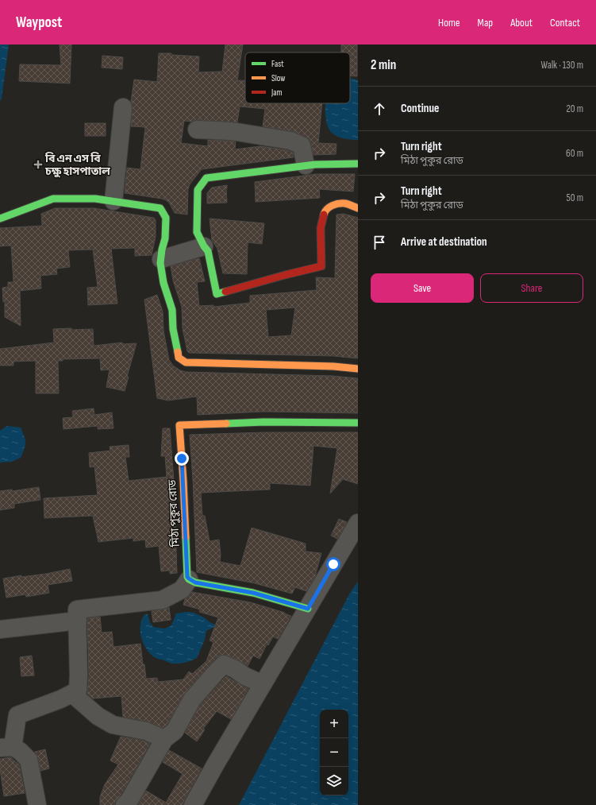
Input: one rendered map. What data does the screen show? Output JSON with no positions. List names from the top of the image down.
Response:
{
  "streets": {
    "street": ["মিঠা পুকুর রোড"]
  },
  "places": {
    "health": ["বি এন এস বি চক্ষু হাসপাতাল"]
  },
  "legend": ["Fast", "Slow", "Jam"],
  "page": {
    "header": "Waypost",
    "nav": [
      "Home",
      "Map",
      "About",
      "Contact"
    ],
    "heading": ["2 min", "Walk · 130 m"],
    "list": [
      ["Continue", "20 m"],
      ["Turn right", "মিঠা পুকুর রোড", "60 m"],
      ["Turn right", "মিঠা পুকুর রোড", "50 m"],
      "Arrive at destination"
    ],
    "buttons": ["Save", "Share"],
    "map_buttons": ["+", "−"]
  }
}
